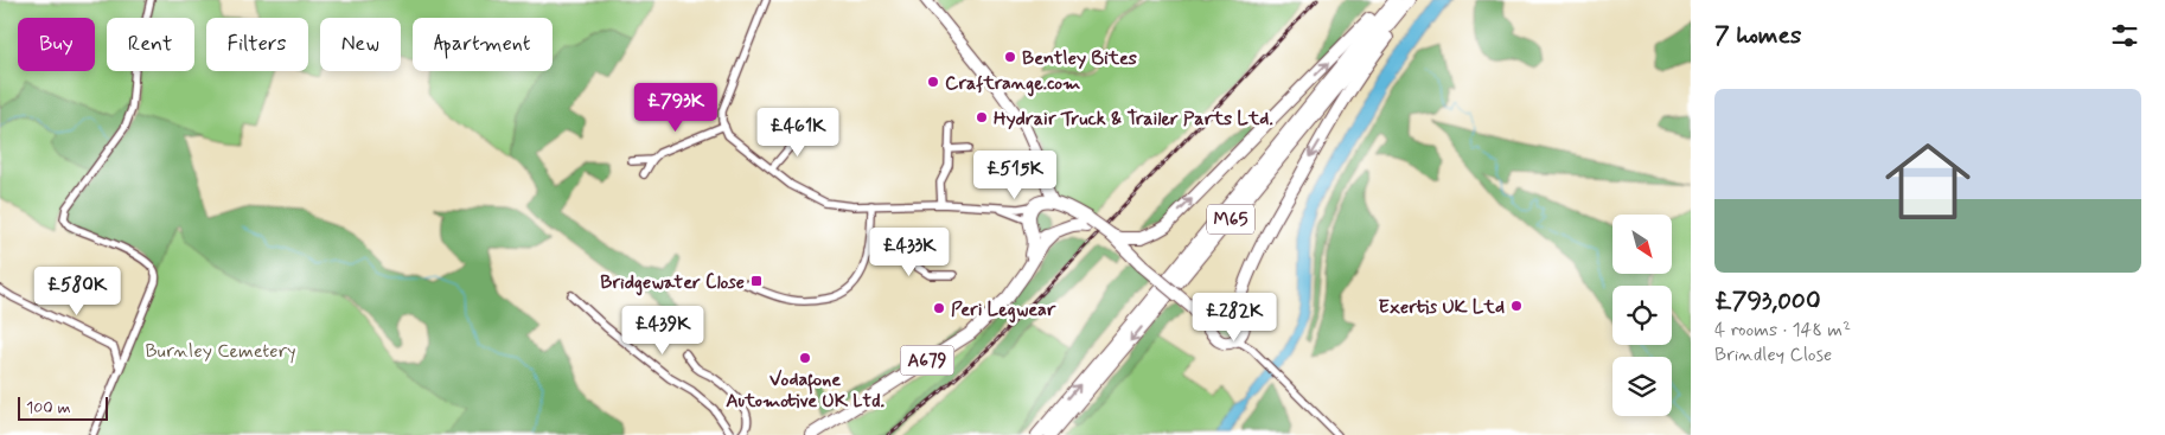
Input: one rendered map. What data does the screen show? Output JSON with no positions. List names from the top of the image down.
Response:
{
  "streets": {
    "highway": ["M65", "A679"]
  },
  "parks": ["Burnley Cemetery"],
  "places": {
    "other": [
      "Bentley Bites",
      "Craftrange.com",
      "Hydrair Truck & Trailer Parts Ltd.",
      "Exertis UK Ltd",
      "Peri Legwear",
      "Vodafone Automotive UK Ltd."
    ],
    "transit": ["Bridgewater Close"]
  },
  "scale_bar": "100 m",
  "north": "bottom right",
  "page": {
    "heading": "7 homes",
    "chip": [
      "Buy",
      "Rent",
      "Filters",
      "New",
      "Apartment"
    ],
    "list": [
      {
        "name": "£793,000",
        "note": "4 rooms · 148 m² · Brindley Close"
      }
    ],
    "price": [
      "£793K",
      "£461K",
      "£515K",
      "£433K",
      "£580K",
      "£282K",
      "£439K"
    ],
    "scale": "100 m"
  }
}
